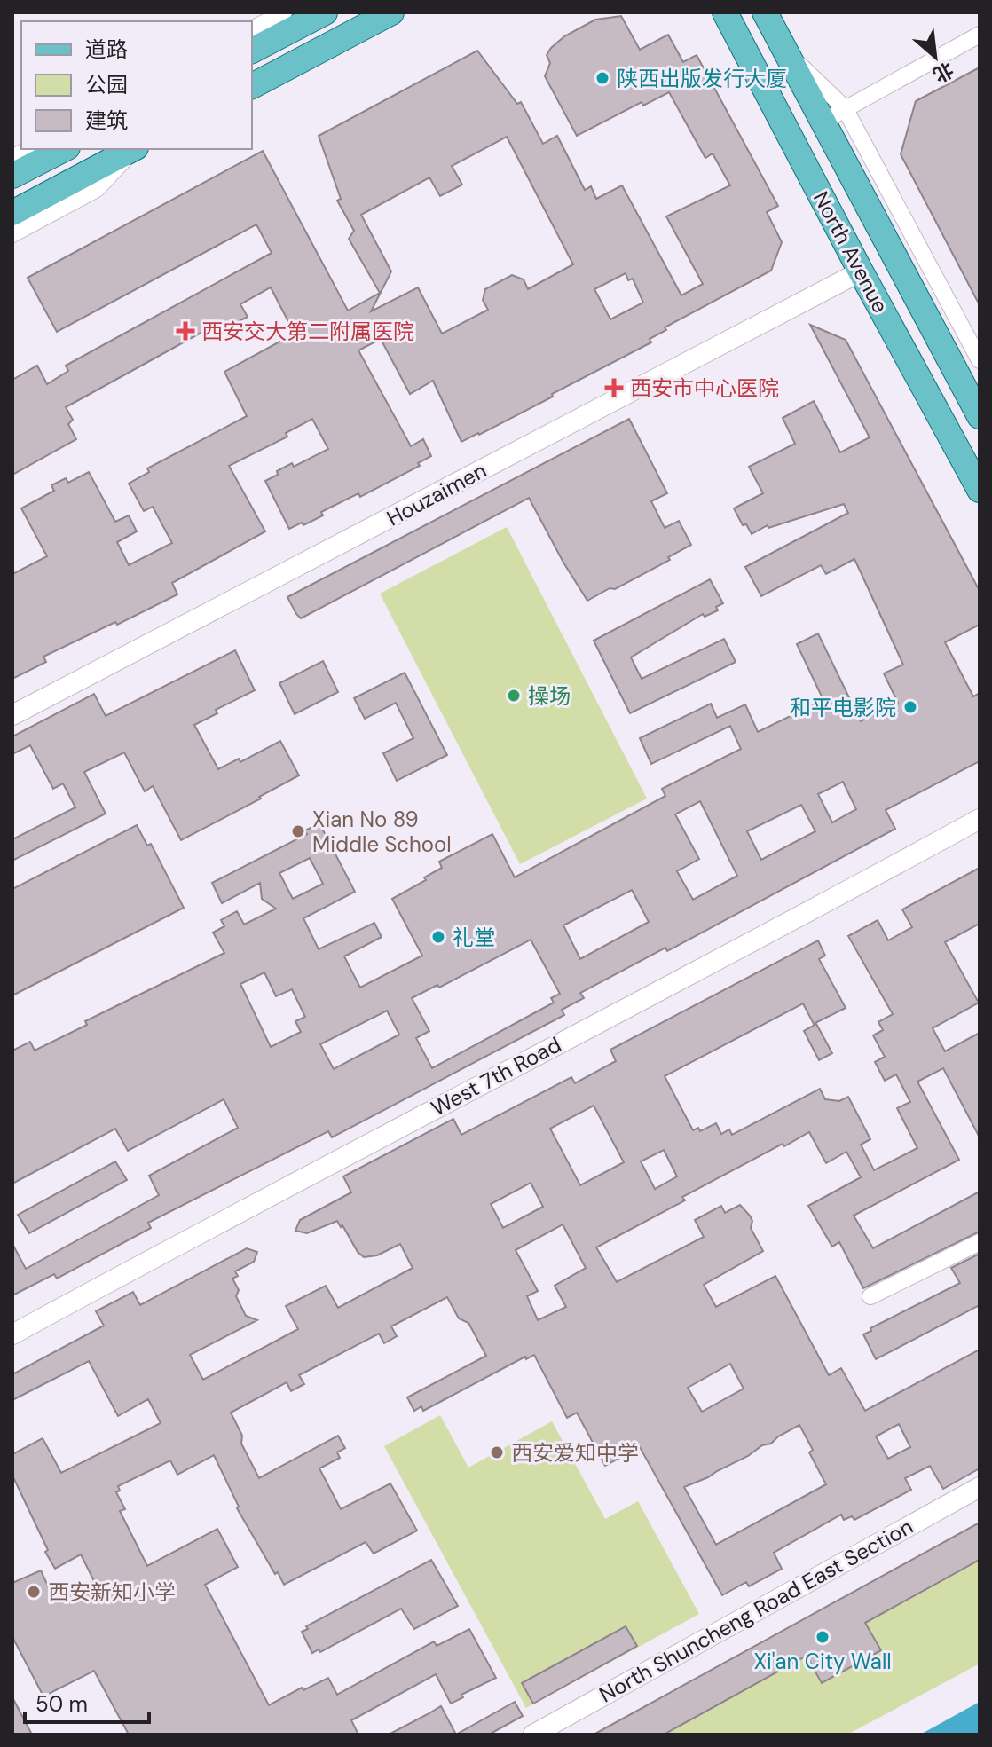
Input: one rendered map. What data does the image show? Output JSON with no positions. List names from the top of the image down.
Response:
{
  "streets": {
    "main road": ["North Avenue"],
    "street": ["Houzaimen", "West 7th Road", "North Shuncheng Road East Section"]
  },
  "crossings": [
    ["North Avenue", "Houzaimen"]
  ],
  "places": {
    "other": [
      "陕西出版发行大厦",
      "操场",
      "和平电影院",
      "Xian No 89 Middle School",
      "礼堂",
      "西安爱知中学",
      "西安新知小学",
      "Xi'an City Wall"
    ],
    "health": ["西安交大第二附属医院", "西安市中心医院"]
  },
  "legend": ["道路", "公园", "建筑"],
  "scale_bar": "50 m",
  "north": "bottom right"
}
